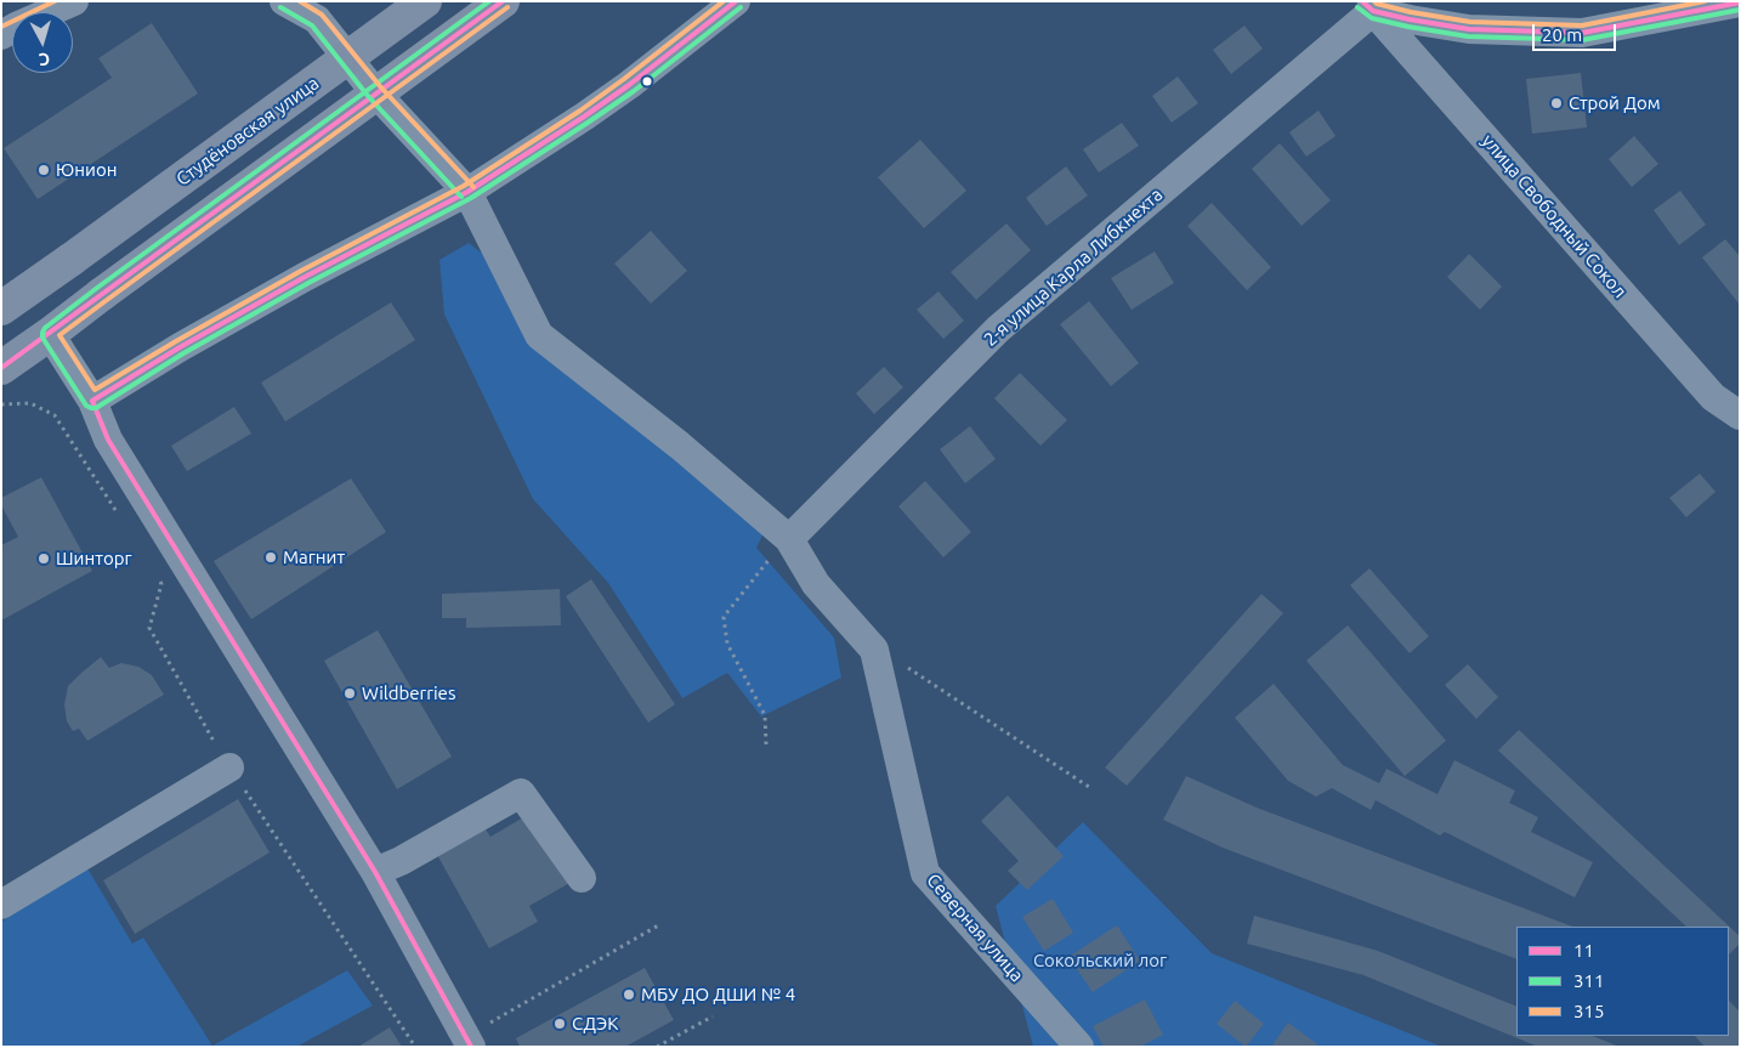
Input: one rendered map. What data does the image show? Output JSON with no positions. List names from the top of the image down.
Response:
{
  "streets": {
    "main road": ["Студёновская улица"],
    "street": ["улица Свободный Сокол", "2-я улица Карла Либкнехта", "Северная улица"]
  },
  "crossings": [
    ["улица Свободный Сокол", "2-я улица Карла Либкнехта"]
  ],
  "parks": ["Сокольский лог"],
  "places": [
    "Строй Дом",
    "Юнион",
    "Магнит",
    "Шинторг",
    "Wildberries",
    "МБУ ДО ДШИ № 4",
    "СДЭК"
  ],
  "lines": ["transit line 11", "transit line 311", "transit line 315"],
  "legend": ["11", "311", "315"],
  "scale_bar": "20 m",
  "north": "bottom"
}
